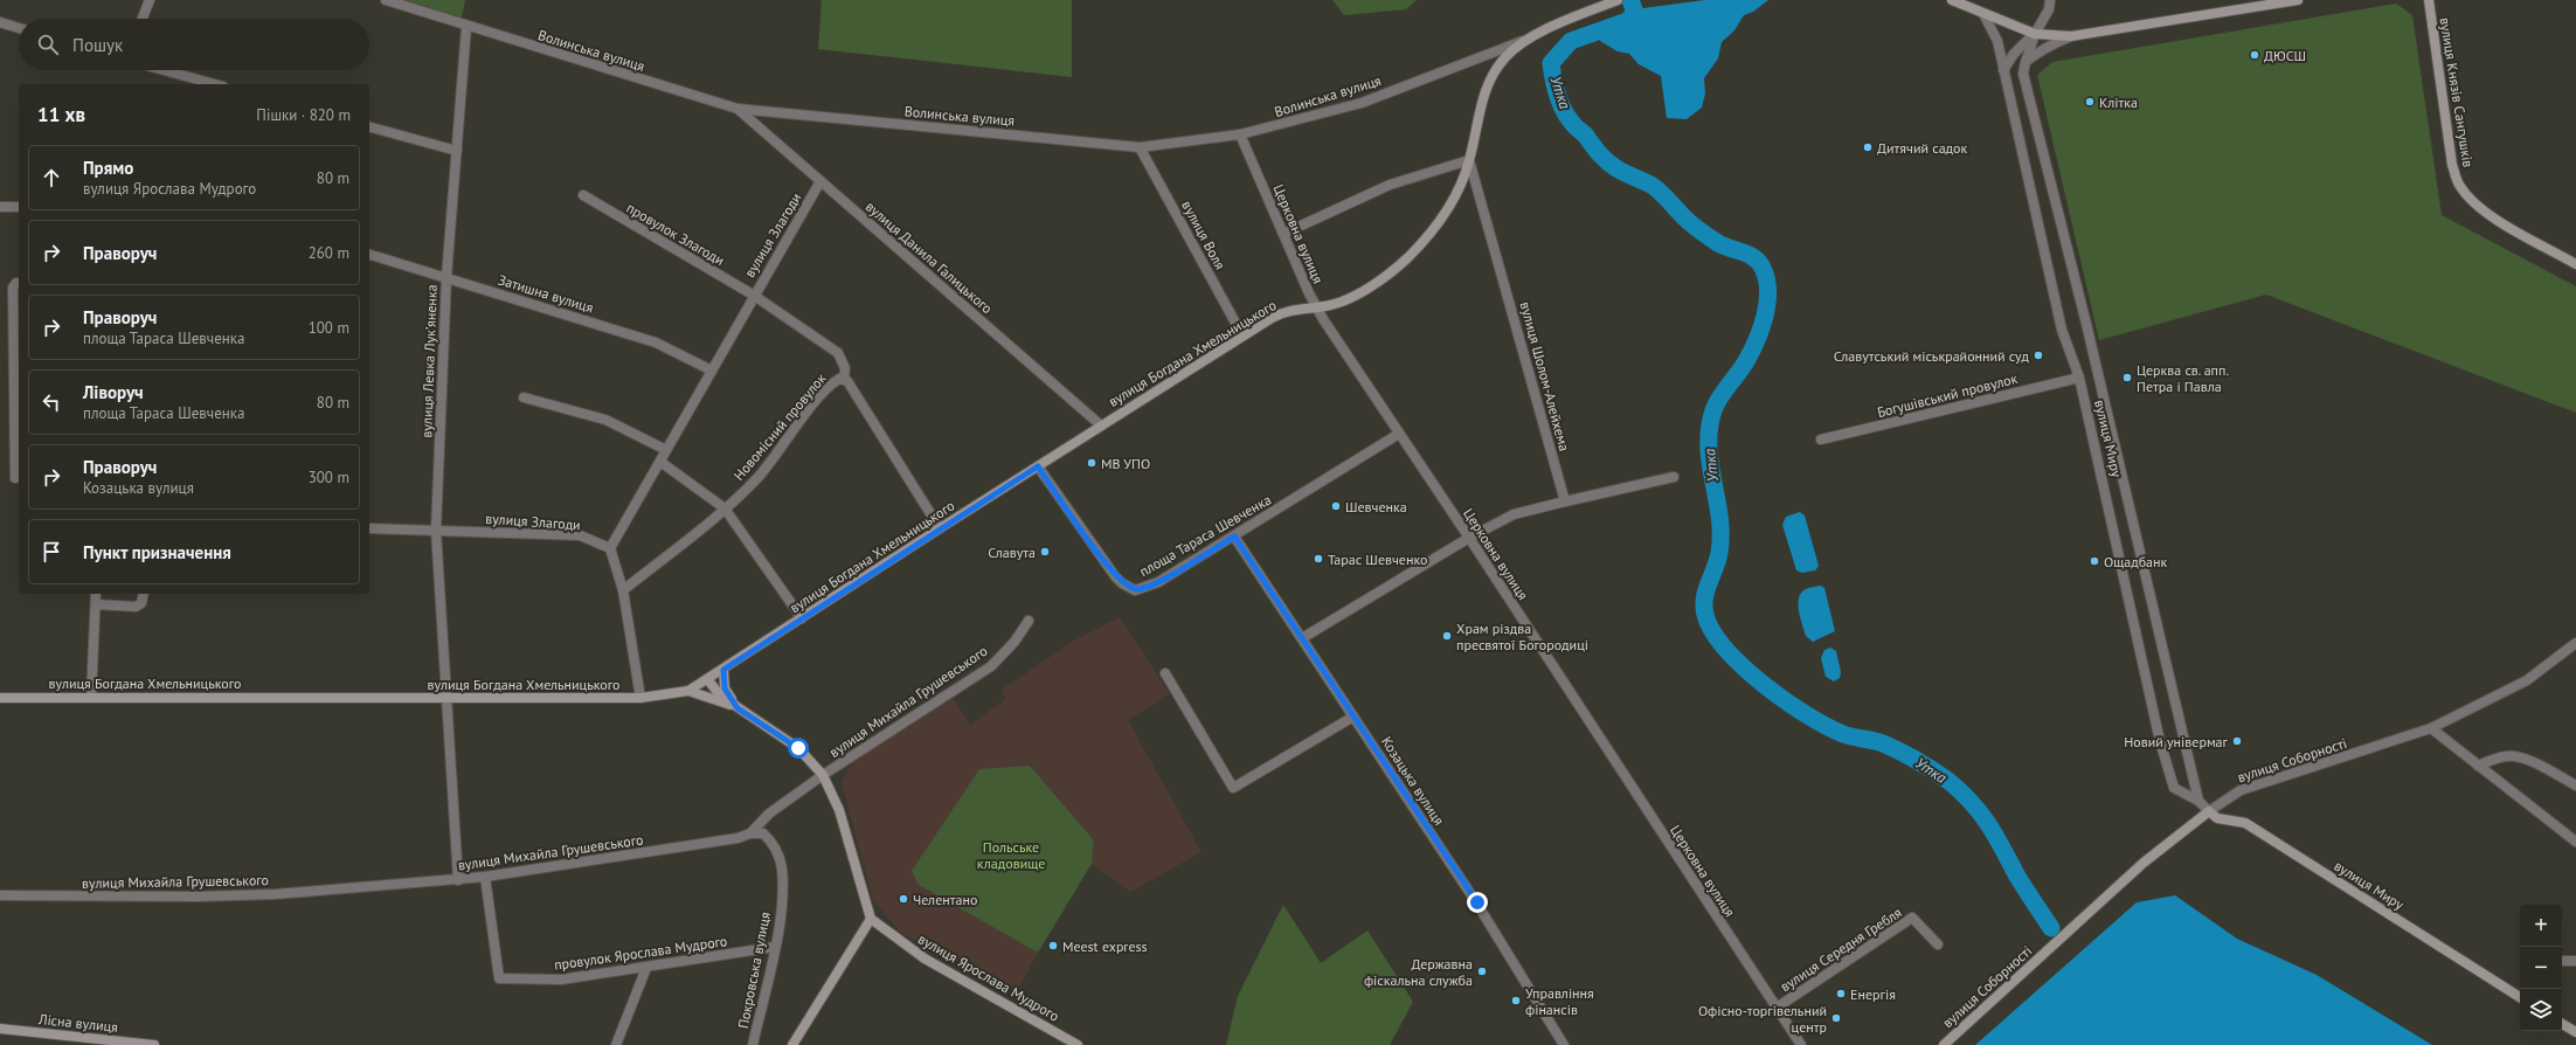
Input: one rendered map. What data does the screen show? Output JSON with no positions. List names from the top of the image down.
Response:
{
  "streets": {
    "main road": [
      "вулиця Князів Сангушків",
      "вулиця Богдана Хмельницького",
      "вулиця Миру",
      "вулиця Соборності",
      "вулиця Ярослава Мудрого",
      "Лісна вулиця"
    ],
    "street": [
      "Волинська вулиця",
      "провулок Злагоди",
      "Церковна вулиця",
      "вулиця Злагоди",
      "вулиця Воля",
      "вулиця Данила Галицького",
      "Затишна вулиця",
      "вулиця Левка Лукʼяненка",
      "вулиця Шолом-Алейхема",
      "Богушівський провулок",
      "Новомісний провулок",
      "площа Тараса Шевченка",
      "вулиця Михайла Грушевського",
      "Козацька вулиця",
      "вулиця Середня Гребля",
      "провулок Ярослава Мудрого",
      "Покровська вулиця"
    ]
  },
  "crossings": [
    ["Волинська вулиця", "Церковна вулиця"],
    ["Волинська вулиця", "вулиця Воля"],
    ["Волинська вулиця", "вулиця Данила Галицького"],
    ["Волинська вулиця", "вулиця Богдана Хмельницького"],
    ["Волинська вулиця", "вулиця Левка Лукʼяненка"],
    ["провулок Злагоди", "вулиця Злагоди"],
    ["провулок Злагоди", "Новомісний провулок"],
    ["Церковна вулиця", "вулиця Богдана Хмельницького"],
    ["Церковна вулиця", "площа Тараса Шевченка"],
    ["Церковна вулиця", "вулиця Середня Гребля"],
    ["вулиця Злагоди", "вулиця Данила Галицького"],
    ["вулиця Злагоди", "Затишна вулиця"],
    ["вулиця Злагоди", "вулиця Левка Лукʼяненка"],
    ["вулиця Воля", "вулиця Богдана Хмельницького"],
    ["вулиця Данила Галицького", "вулиця Богдана Хмельницького"],
    ["Затишна вулиця", "вулиця Левка Лукʼяненка"],
    ["вулиця Богдана Хмельницького", "вулиця Левка Лукʼяненка"],
    ["вулиця Богдана Хмельницького", "вулиця Шолом-Алейхема"],
    ["вулиця Богдана Хмельницького", "Новомісний провулок"],
    ["вулиця Богдана Хмельницького", "площа Тараса Шевченка"],
    ["вулиця Левка Лукʼяненка", "вулиця Михайла Грушевського"],
    ["Богушівський провулок", "вулиця Миру"],
    ["вулиця Миру", "вулиця Соборності"],
    ["площа Тараса Шевченка", "Козацька вулиця"],
    ["вулиця Михайла Грушевського", "провулок Ярослава Мудрого"],
    ["вулиця Михайла Грушевського", "Покровська вулиця"],
    ["провулок Ярослава Мудрого", "Покровська вулиця"]
  ],
  "water": ["Утка"],
  "parks": ["Польське кладовище"],
  "places": [
    "ДЮСШ",
    "Клітка",
    "Дитячий садок",
    "Славутський міськрайонний суд",
    "Церква св. апп. Петра і Павла",
    "МВ УПО",
    "Шевченка",
    "Славута",
    "Тарас Шевченко",
    "Ощадбанк",
    "Храм різдва пресвятої Богородиці",
    "Новий універмаг",
    "Челентано",
    "Meest express",
    "Державна фіскальна служба",
    "Енергія",
    "Управління фінансів",
    "Офісно-торгівельний центр"
  ],
  "page": {
    "search": "Пошук",
    "heading": ["11 хв", "Пішки · 820 m"],
    "list": [
      ["Прямо", "вулиця Ярослава Мудрого", "80 m"],
      ["Праворуч", "260 m"],
      ["Праворуч", "площа Тараса Шевченка", "100 m"],
      ["Ліворуч", "площа Тараса Шевченка", "80 m"],
      ["Праворуч", "Козацька вулиця", "300 m"],
      "Пункт призначення"
    ],
    "map_buttons": ["+", "−"]
  }
}
